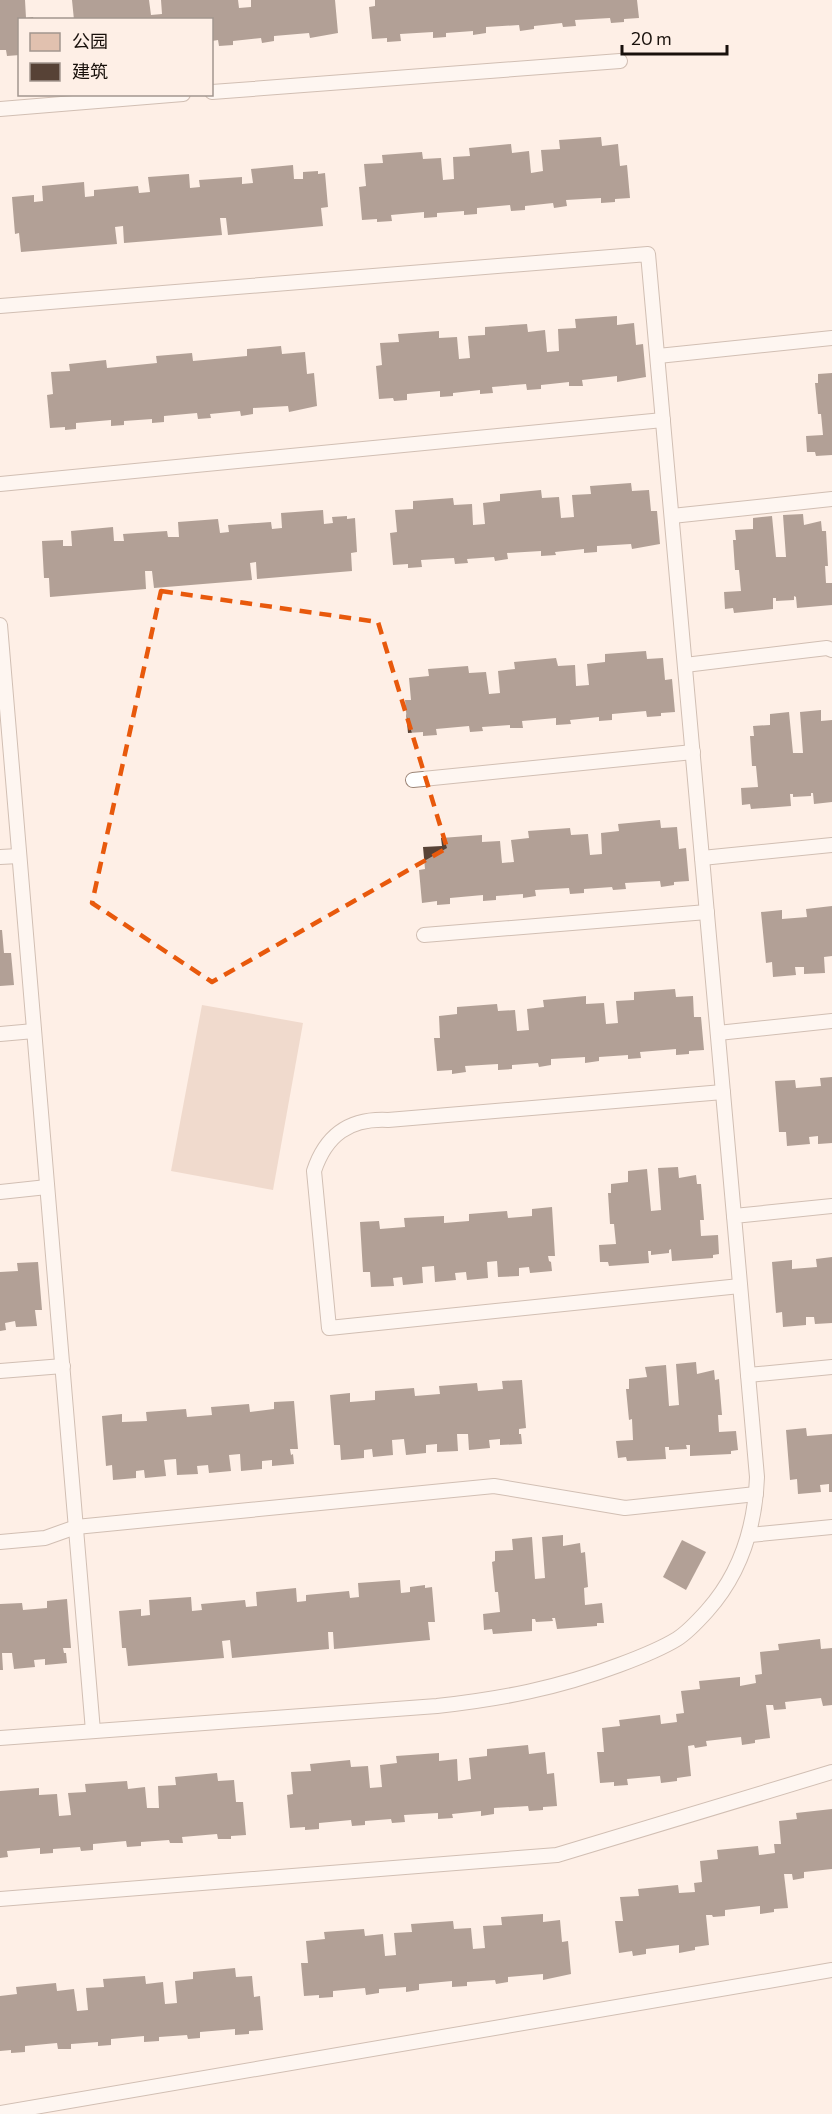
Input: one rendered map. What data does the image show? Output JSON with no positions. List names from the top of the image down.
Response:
{
  "legend": ["公园", "建筑"],
  "scale_bar": "20 m"
}
